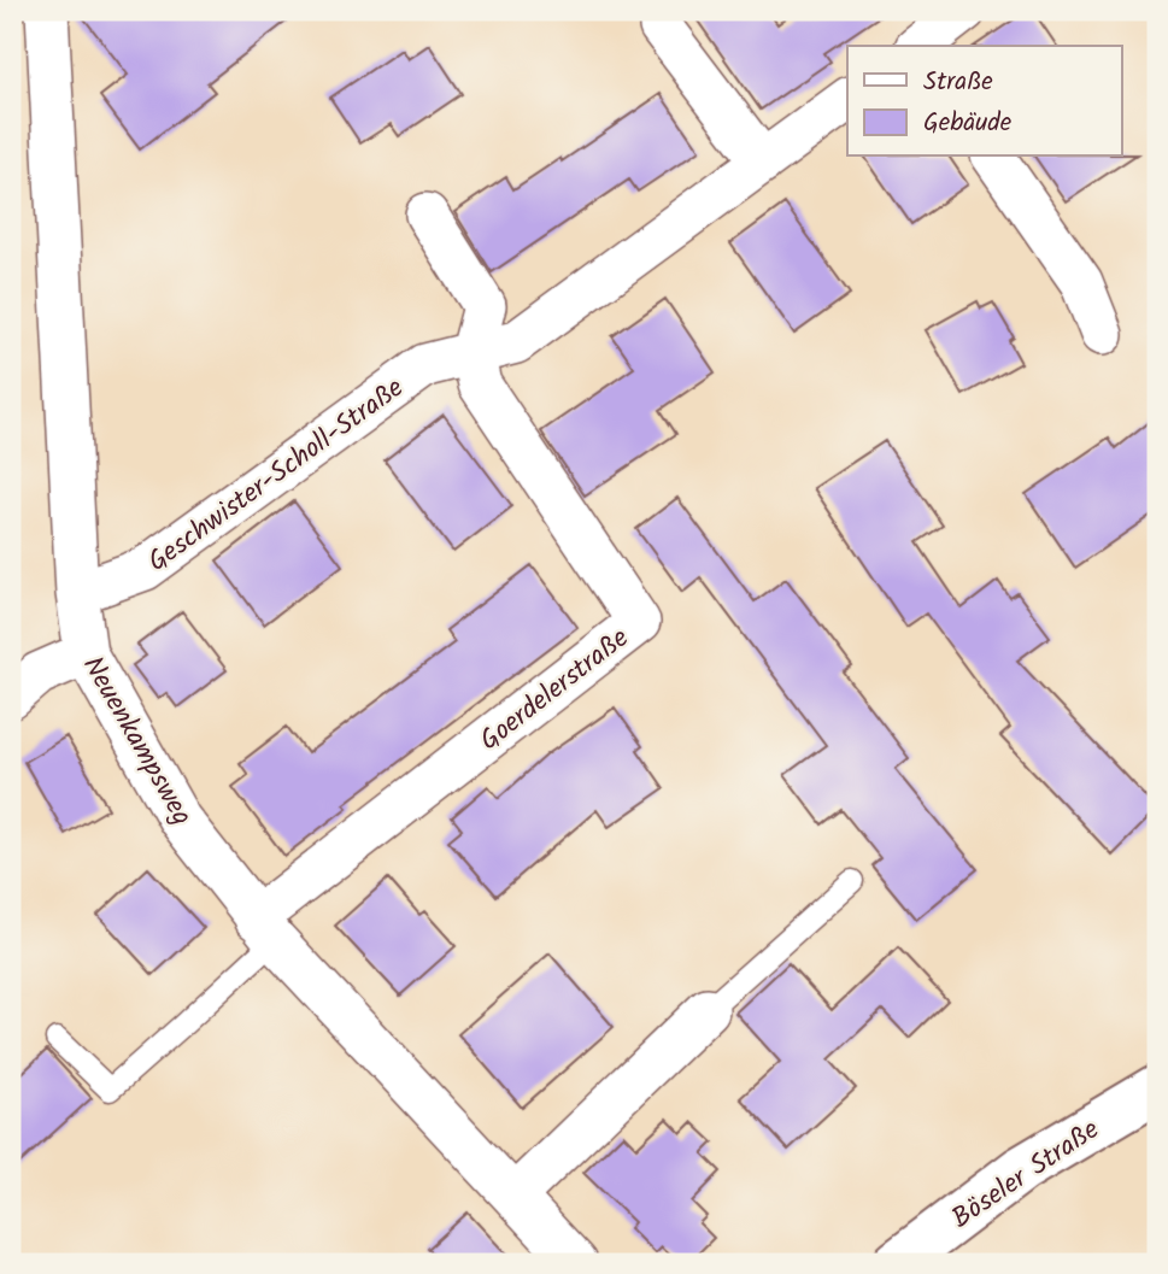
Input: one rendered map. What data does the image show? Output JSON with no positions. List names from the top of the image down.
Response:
{
  "streets": {
    "main road": ["Böseler Straße"],
    "street": ["Geschwister-Scholl-Straße", "Goerdelerstraße", "Neuenkampsweg"]
  },
  "crossings": [
    ["Geschwister-Scholl-Straße", "Goerdelerstraße"],
    ["Geschwister-Scholl-Straße", "Neuenkampsweg"],
    ["Goerdelerstraße", "Neuenkampsweg"]
  ],
  "legend": ["Straße", "Gebäude"]
}
